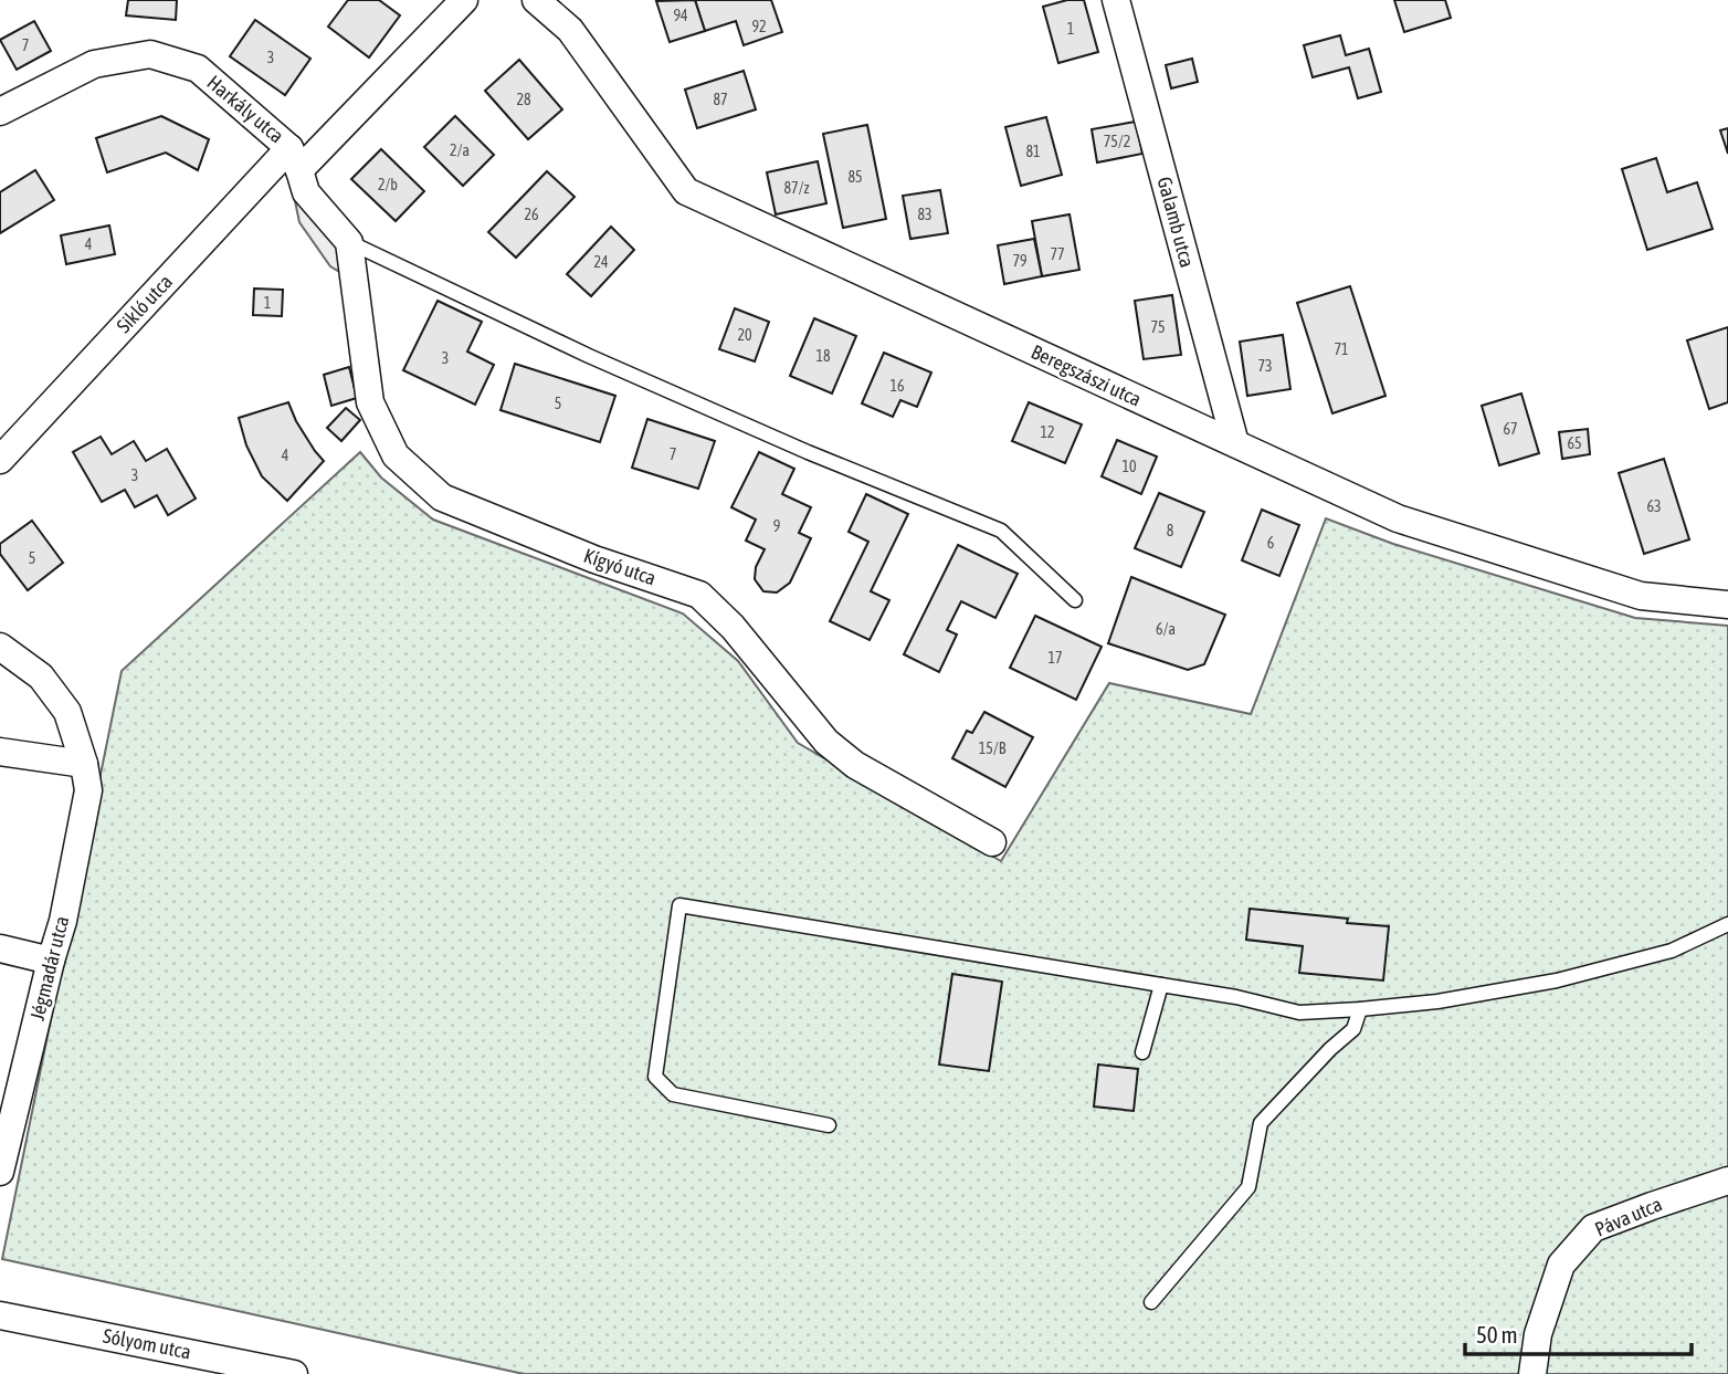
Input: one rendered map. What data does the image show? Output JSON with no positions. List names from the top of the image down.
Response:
{
  "streets": {
    "street": [
      "Harkály utca",
      "Galamb utca",
      "Sikló utca",
      "Beregszászi utca",
      "Kígyó utca",
      "Jégmadár utca",
      "Páva utca",
      "Sólyom utca"
    ]
  },
  "crossings": [
    ["Harkály utca", "Sikló utca"],
    ["Galamb utca", "Beregszászi utca"]
  ],
  "house_numbers": [
    "94",
    "92",
    "1",
    "7",
    "3",
    "28",
    "87",
    "75/2",
    "2/a",
    "81",
    "85",
    "2/b",
    "87/z",
    "26",
    "83",
    "4",
    "77",
    "79",
    "24",
    "1",
    "75",
    "20",
    "71",
    "18",
    "3",
    "73",
    "16",
    "5",
    "67",
    "12",
    "65",
    "7",
    "4",
    "10",
    "3",
    "63",
    "9",
    "8",
    "6",
    "5",
    "6/a",
    "17",
    "15/B"
  ],
  "scale_bar": "50 m"
}
